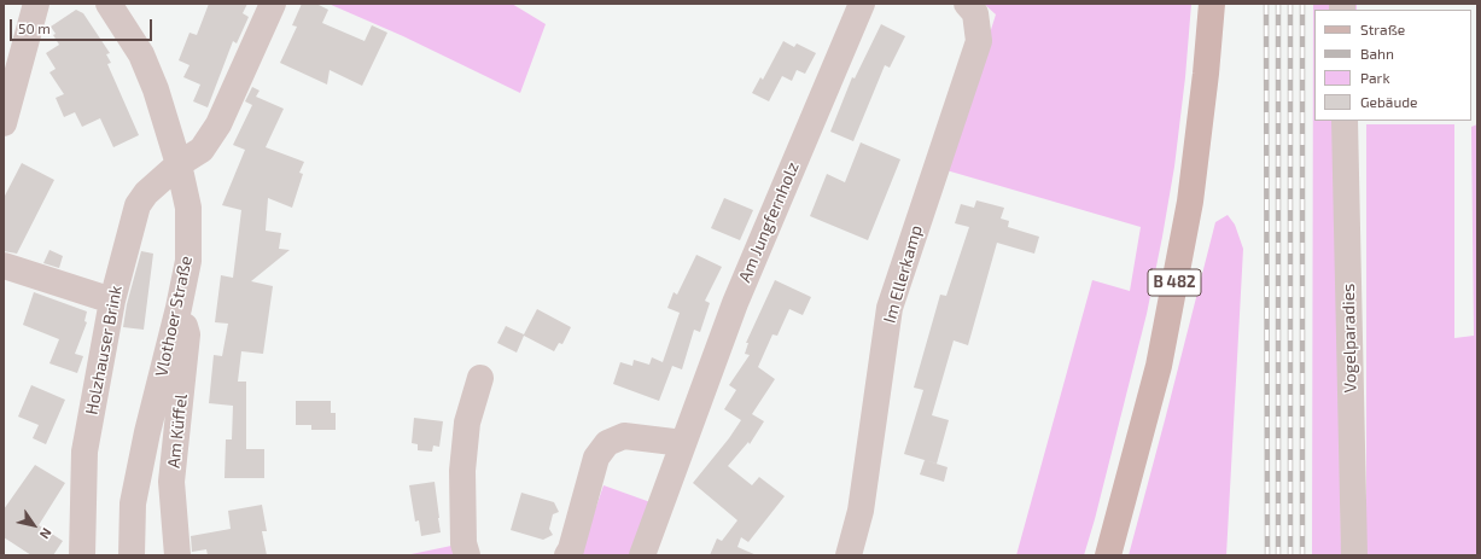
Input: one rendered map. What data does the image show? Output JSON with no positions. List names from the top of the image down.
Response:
{
  "streets": {
    "main road": ["B 482"],
    "street": [
      "Am Jungfernholz",
      "Im Ellerkamp",
      "Vlothoer Straße",
      "Vogelparadies",
      "Holzhauser Brink",
      "Am Küffel"
    ]
  },
  "crossings": [
    ["Vlothoer Straße", "Holzhauser Brink"],
    ["Vlothoer Straße", "Am Küffel"]
  ],
  "legend": [
    "Straße",
    "Bahn",
    "Park",
    "Gebäude"
  ],
  "scale_bar": "50 m",
  "north": "bottom right"
}
